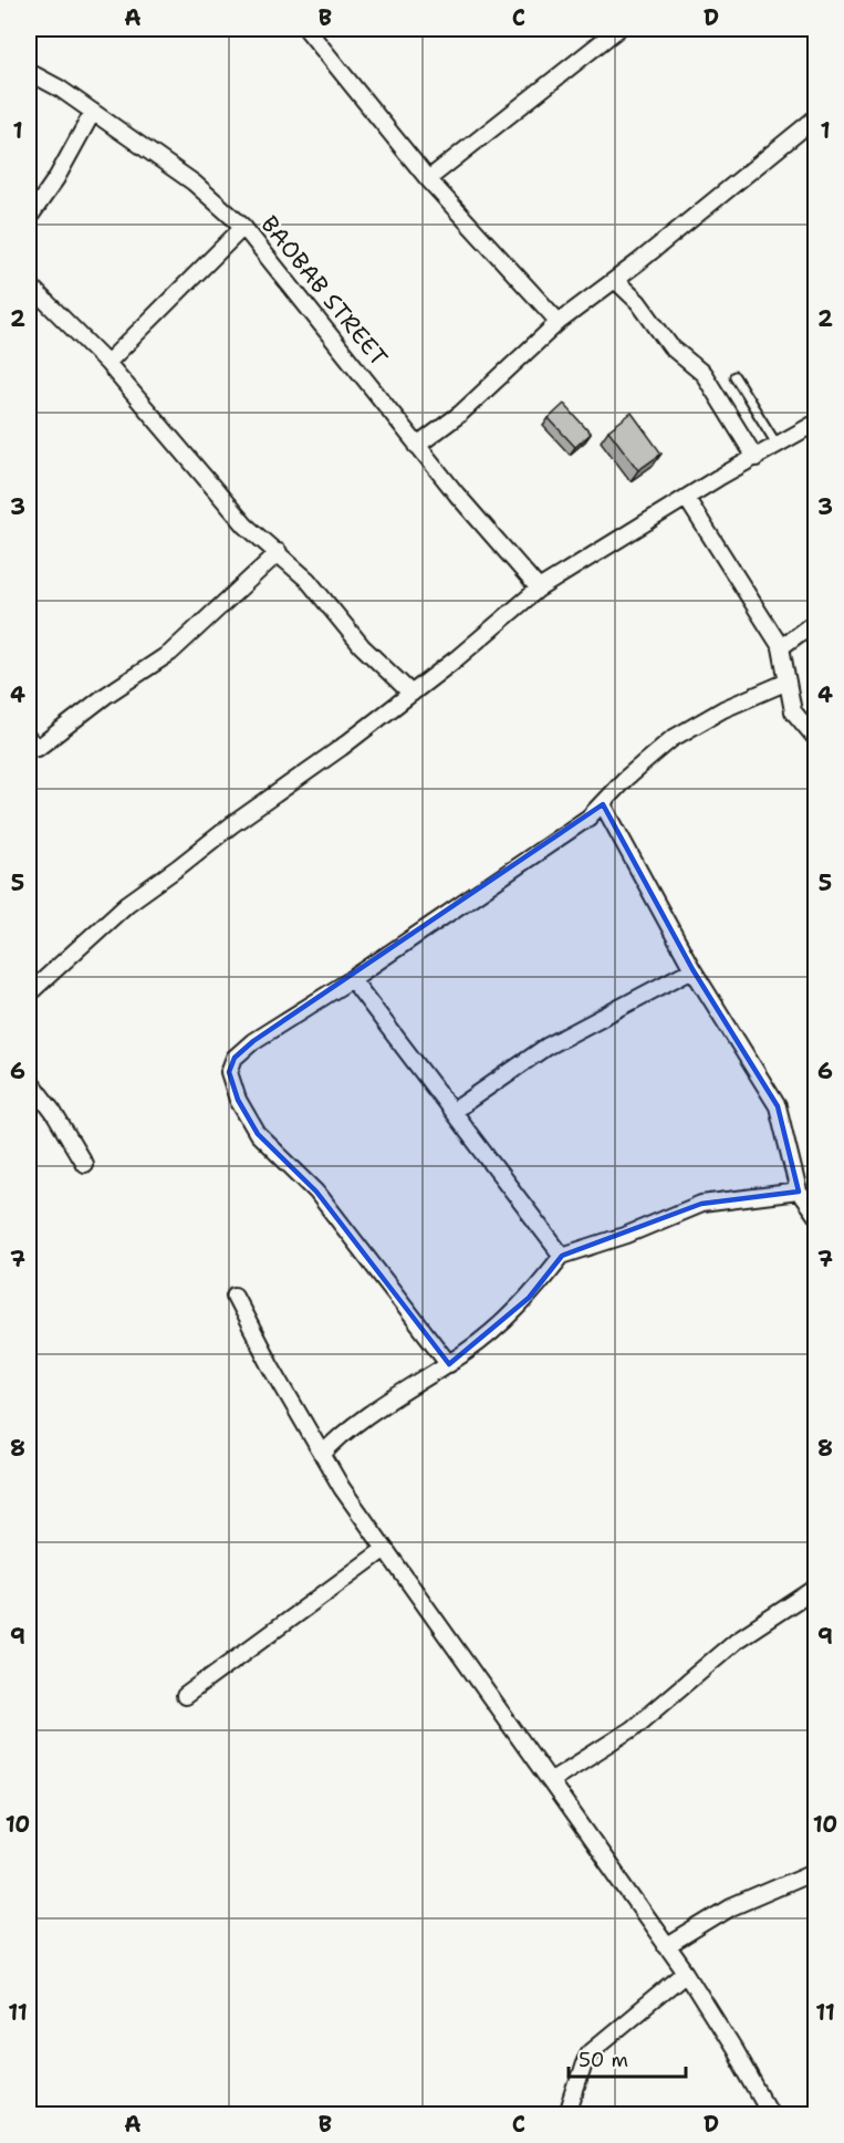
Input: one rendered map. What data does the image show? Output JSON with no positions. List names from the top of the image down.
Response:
{
  "streets": {
    "street": ["BAOBAB STREET"]
  },
  "scale_bar": "50 m",
  "grid": {
    "columns": [
      "A",
      "B",
      "C",
      "D"
    ],
    "rows": [
      "1",
      "2",
      "3",
      "4",
      "5",
      "6",
      "7",
      "8",
      "9",
      "10",
      "11"
    ]
  }
}
